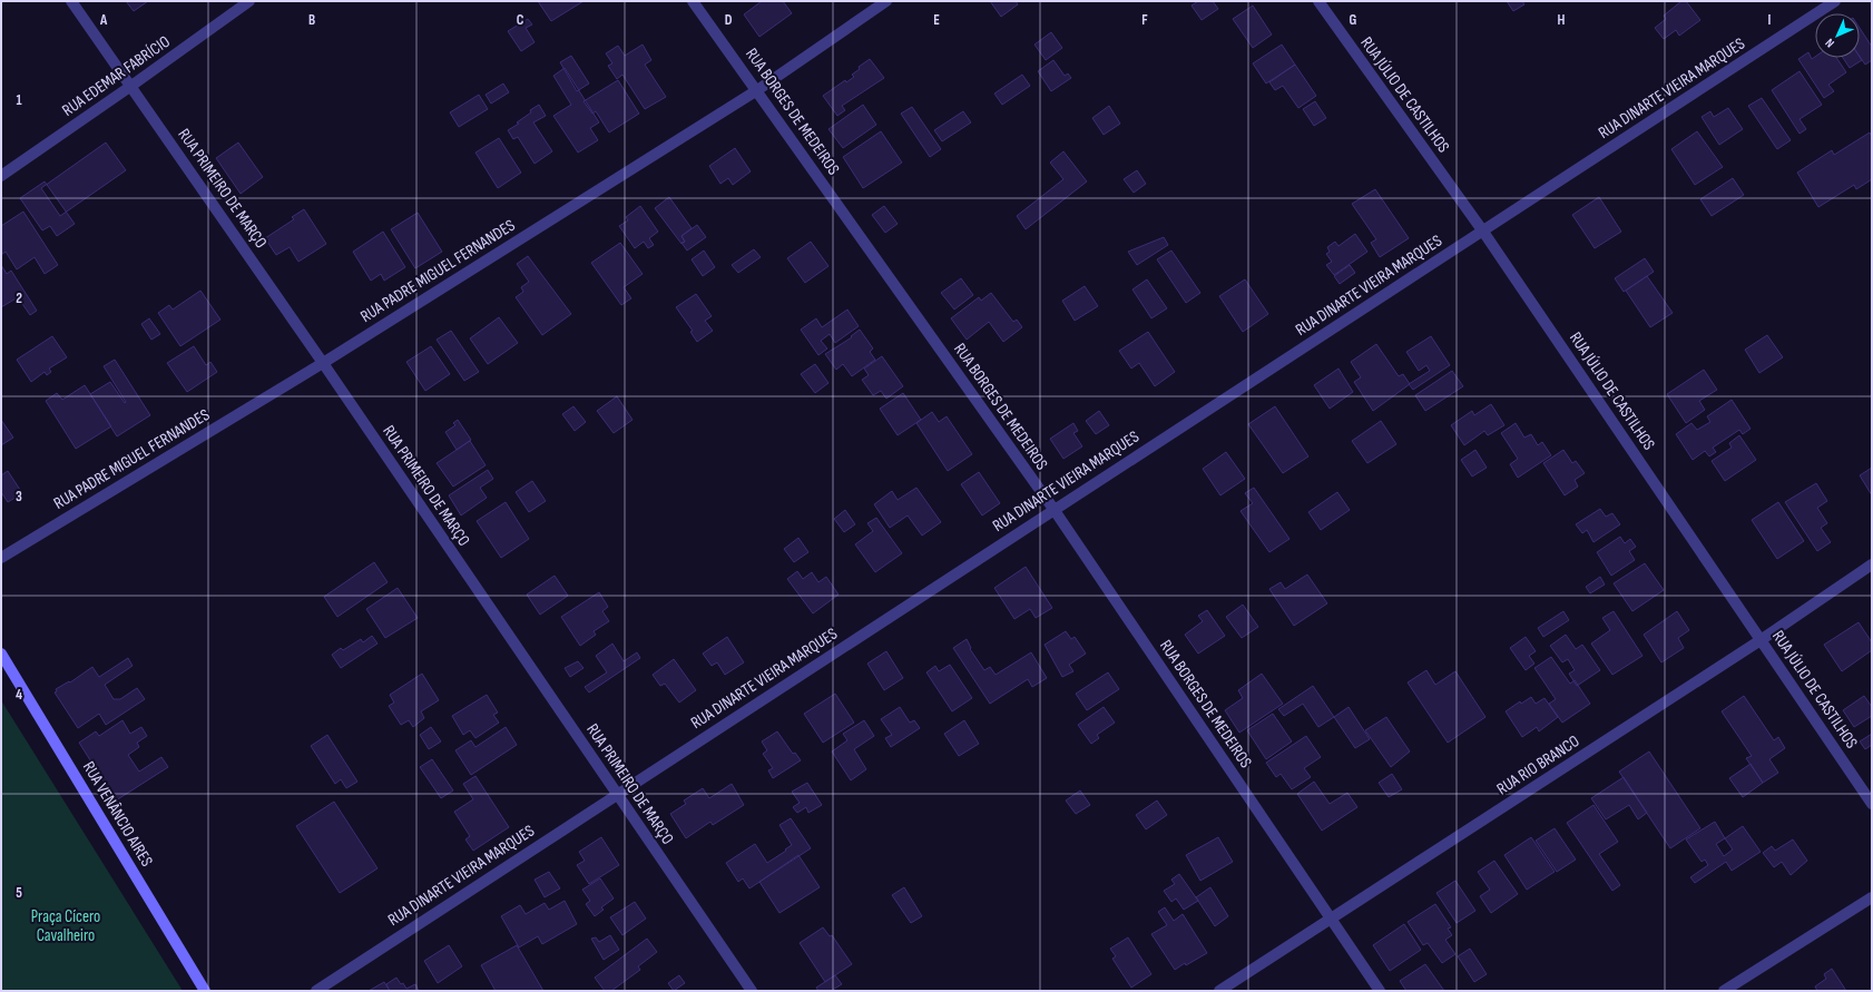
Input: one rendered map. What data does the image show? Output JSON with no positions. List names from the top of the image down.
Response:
{
  "streets": {
    "street": [
      "RUA EDEMAR FABRÍCIO",
      "RUA DINARTE VIEIRA MARQUES",
      "RUA JÚLIO DE CASTILHOS",
      "RUA BORGES DE MEDEIROS",
      "RUA PRIMEIRO DE MARÇO",
      "RUA PADRE MIGUEL FERNANDES",
      "RUA RIO BRANCO",
      "RUA VENÂNCIO AIRES"
    ]
  },
  "crossings": [
    ["RUA EDEMAR FABRÍCIO", "RUA PRIMEIRO DE MARÇO"],
    ["RUA DINARTE VIEIRA MARQUES", "RUA JÚLIO DE CASTILHOS"],
    ["RUA DINARTE VIEIRA MARQUES", "RUA BORGES DE MEDEIROS"],
    ["RUA DINARTE VIEIRA MARQUES", "RUA PRIMEIRO DE MARÇO"],
    ["RUA JÚLIO DE CASTILHOS", "RUA RIO BRANCO"],
    ["RUA BORGES DE MEDEIROS", "RUA PADRE MIGUEL FERNANDES"],
    ["RUA BORGES DE MEDEIROS", "RUA RIO BRANCO"],
    ["RUA PRIMEIRO DE MARÇO", "RUA PADRE MIGUEL FERNANDES"]
  ],
  "parks": ["Praça Cícero Cavalheiro"],
  "north": "bottom left",
  "grid": {
    "columns": [
      "A",
      "B",
      "C",
      "D",
      "E",
      "F",
      "G",
      "H",
      "I"
    ],
    "rows": [
      "1",
      "2",
      "3",
      "4",
      "5"
    ]
  }
}
